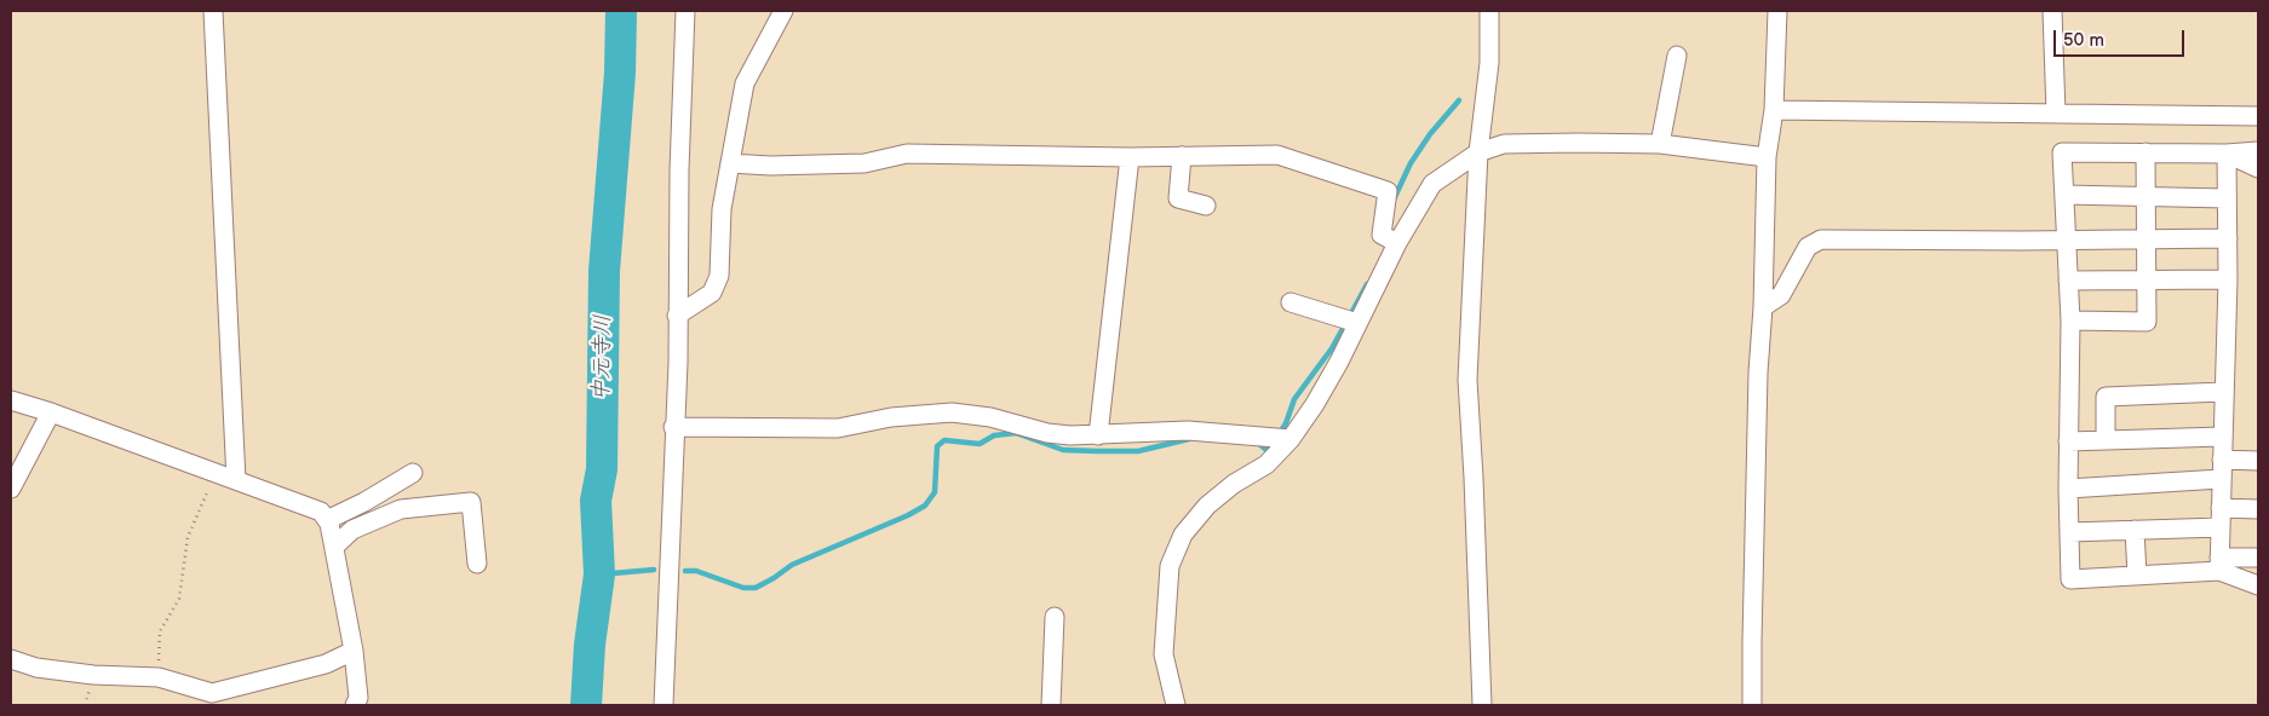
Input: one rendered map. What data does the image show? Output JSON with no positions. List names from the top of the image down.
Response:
{
  "water": ["中元寺川"],
  "scale_bar": "50 m"
}
